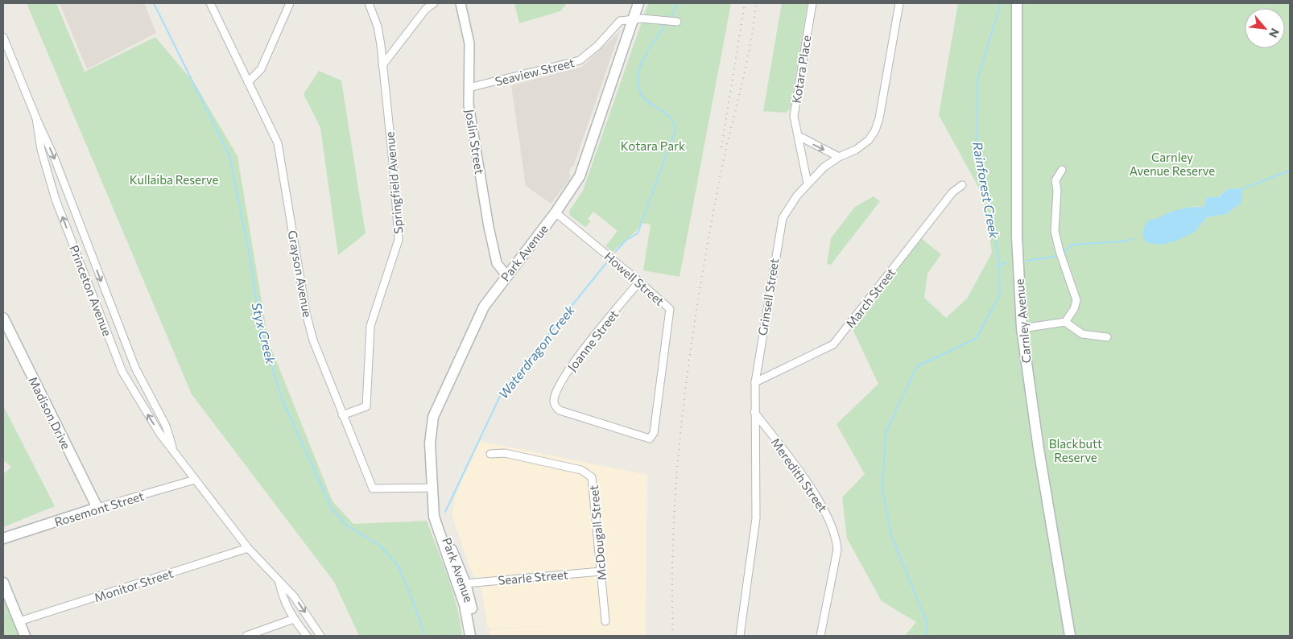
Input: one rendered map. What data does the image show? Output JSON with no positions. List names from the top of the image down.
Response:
{
  "streets": {
    "main road": [
      "Park Avenue",
      "Carnley Avenue",
      "Madison Drive",
      "Rosemont Street"
    ],
    "street": [
      "Kotara Place",
      "Seaview Street",
      "Joslin Street",
      "Springfield Avenue",
      "Grayson Avenue",
      "Howell Street",
      "Princeton Avenue",
      "Grinsell Street",
      "March Street",
      "Joanne Street",
      "Meredith Street",
      "McDougall Street",
      "Searle Street",
      "Monitor Street"
    ]
  },
  "crossings": [
    ["Kotara Place", "Grinsell Street"],
    ["Seaview Street", "Joslin Street"],
    ["Seaview Street", "Park Avenue"],
    ["Joslin Street", "Park Avenue"],
    ["Springfield Avenue", "Grayson Avenue"],
    ["Park Avenue", "Grayson Avenue"],
    ["Park Avenue", "Howell Street"],
    ["Park Avenue", "Searle Street"],
    ["Howell Street", "Joanne Street"],
    ["Princeton Avenue", "Rosemont Street"],
    ["Princeton Avenue", "Monitor Street"],
    ["Grinsell Street", "March Street"],
    ["Grinsell Street", "Meredith Street"],
    ["Madison Drive", "Rosemont Street"],
    ["McDougall Street", "Searle Street"]
  ],
  "water": ["Rainforest Creek", "Styx Creek", "Waterdragon Creek"],
  "parks": [
    "Kotara Park",
    "Carnley Avenue Reserve",
    "Kullaiba Reserve",
    "Blackbutt Reserve"
  ],
  "north": "bottom right"
}
